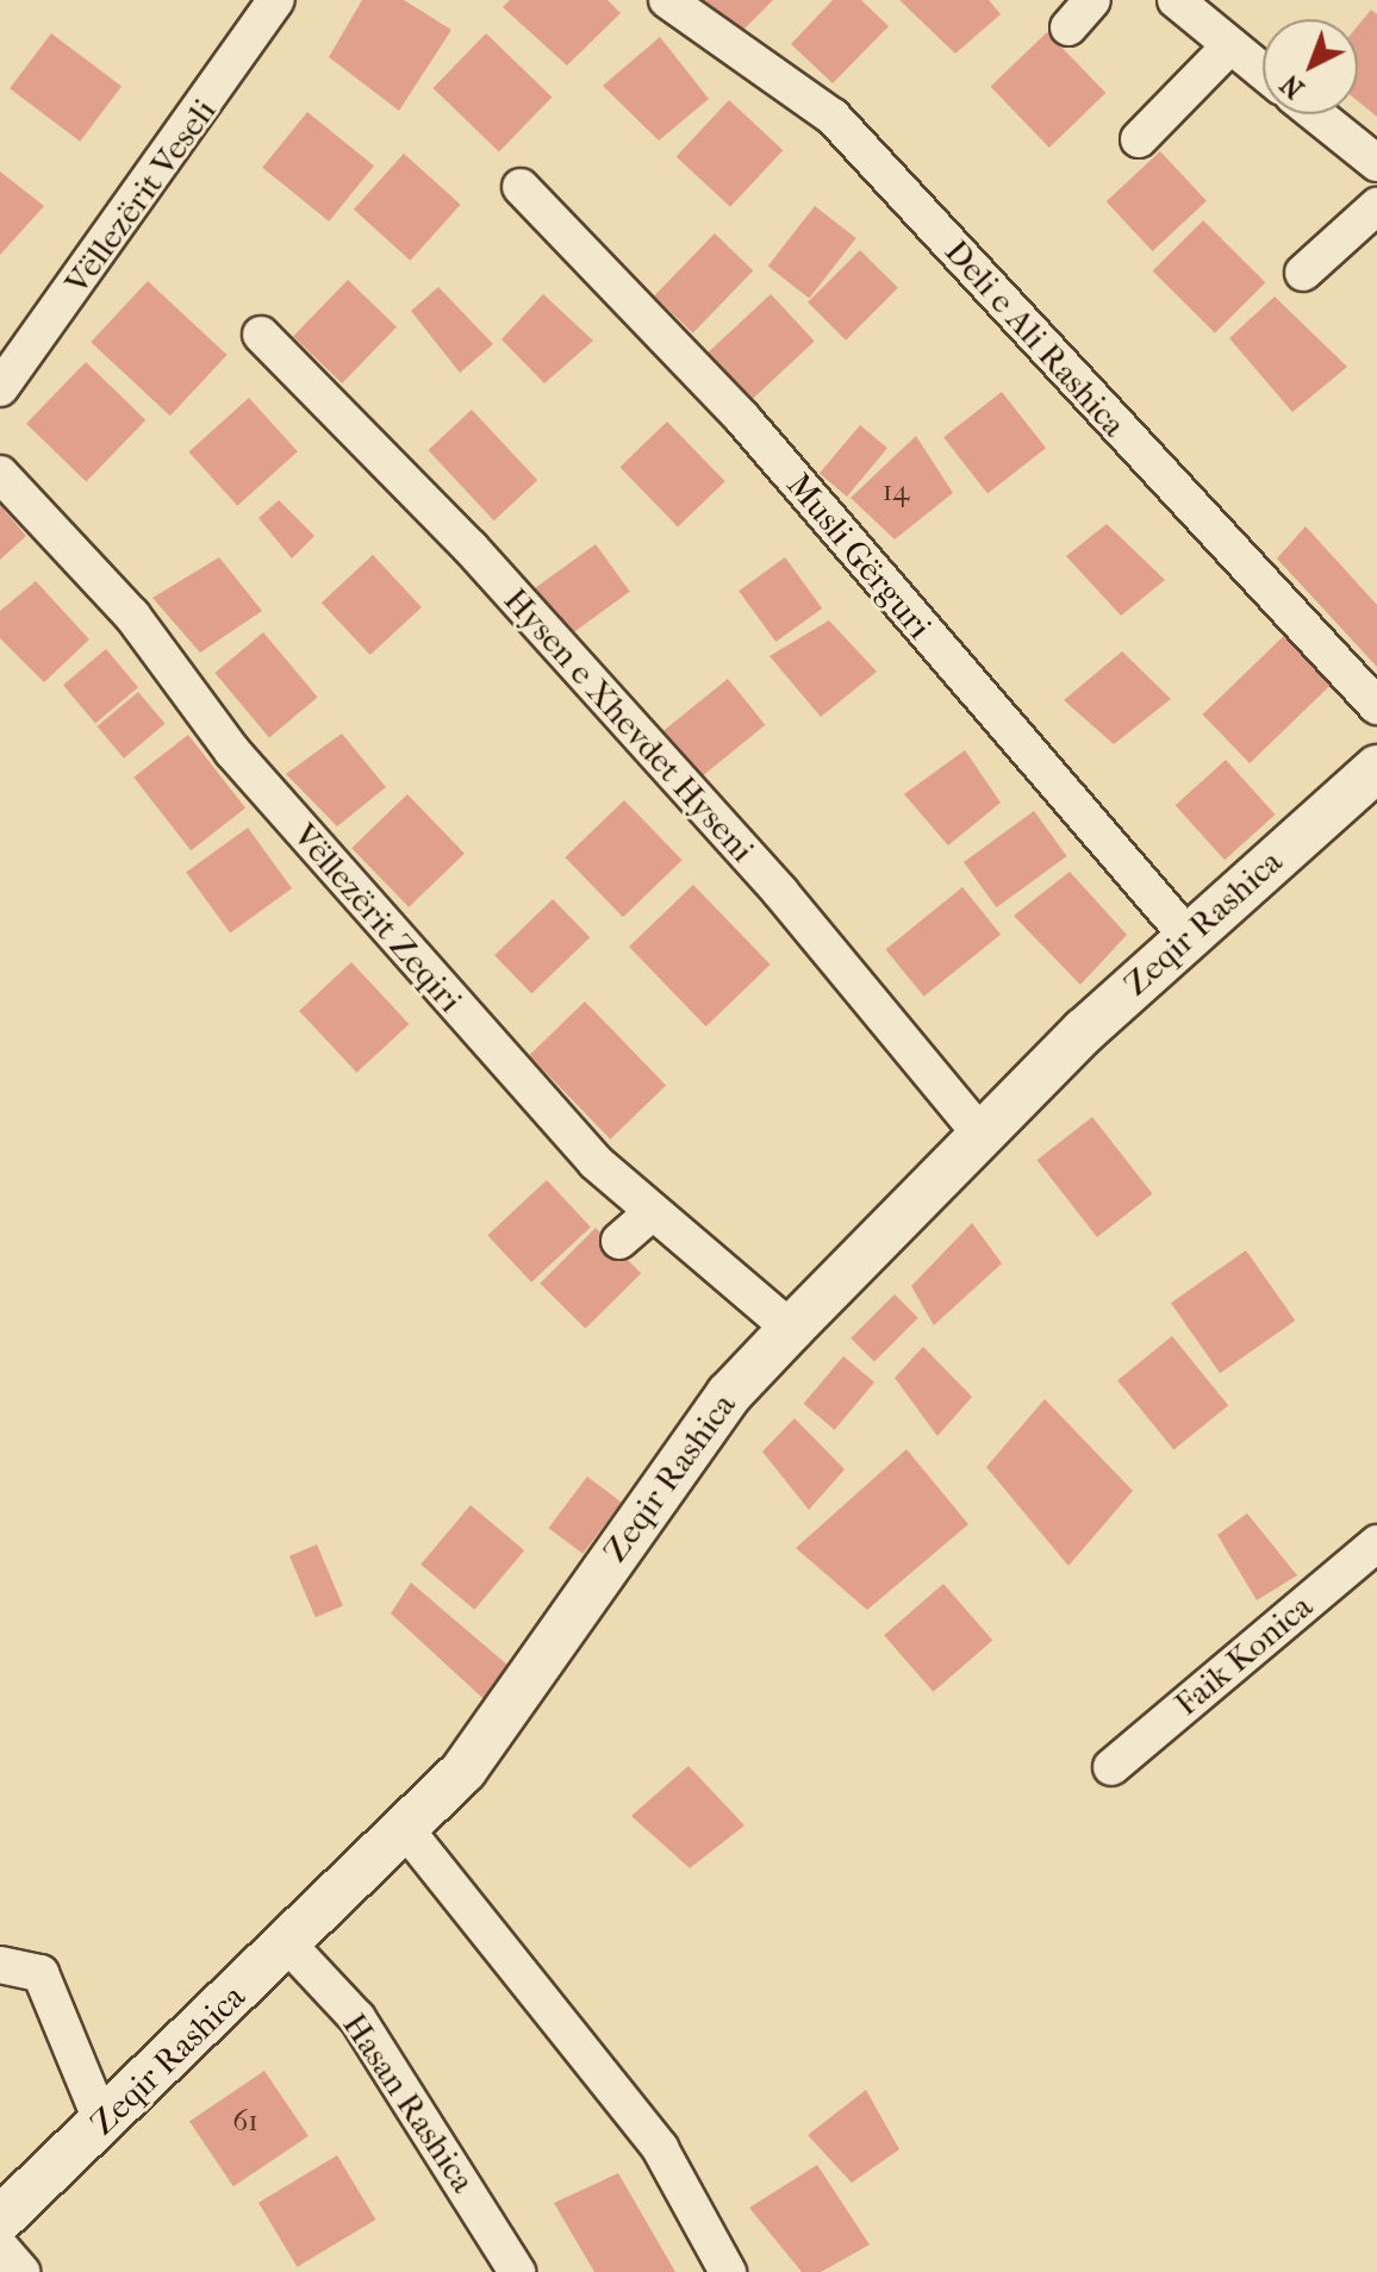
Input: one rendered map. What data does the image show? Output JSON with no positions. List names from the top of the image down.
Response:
{
  "streets": {
    "street": [
      "Vëllezërit Veseli",
      "Deli e Ali Rashica",
      "Musli Gërguri",
      "Hysen e Xhevdet Hyseni",
      "Vëllezërit Zeqiri",
      "Zeqir Rashica",
      "Faik Konica",
      "Hasan Rashica"
    ]
  },
  "crossings": [
    ["Musli Gërguri", "Zeqir Rashica"],
    ["Hysen e Xhevdet Hyseni", "Zeqir Rashica"],
    ["Vëllezërit Zeqiri", "Zeqir Rashica"],
    ["Zeqir Rashica", "Hasan Rashica"]
  ],
  "house_numbers": ["14", "61"],
  "north": "bottom left"
}
